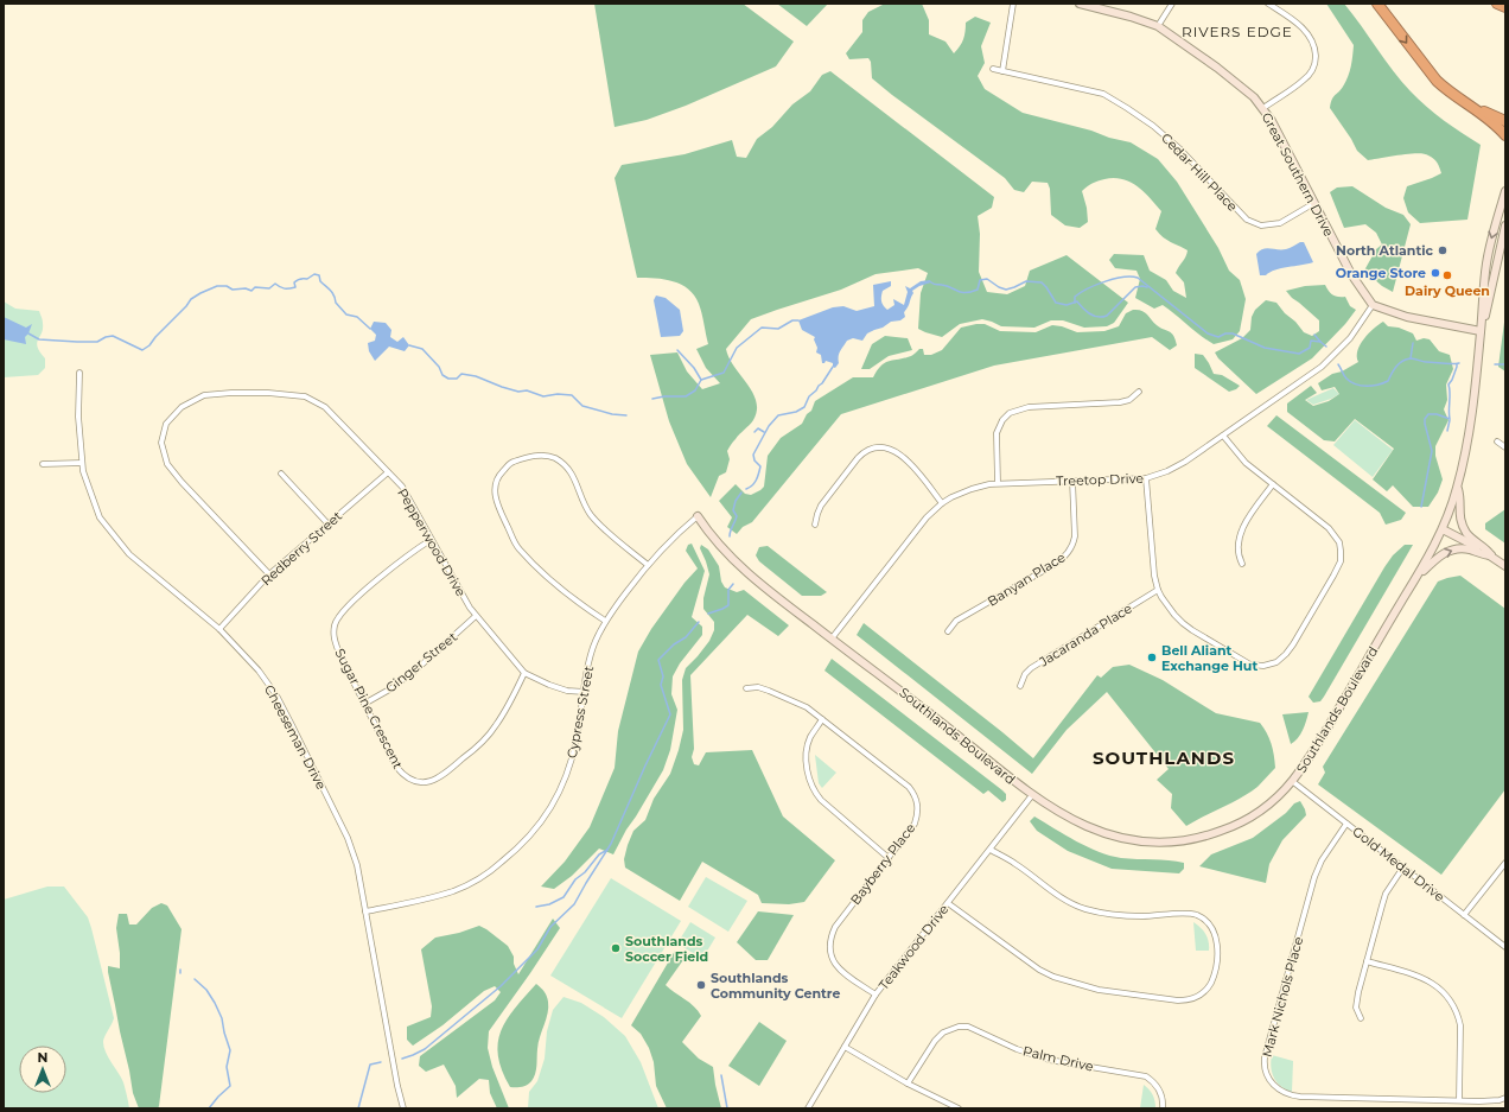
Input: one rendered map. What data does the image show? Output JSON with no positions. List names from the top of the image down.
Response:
{
  "streets": {
    "main road": ["Great Southern Drive", "Southlands Boulevard"],
    "street": [
      "Cedar Hill Place",
      "Treetop Drive",
      "Pepperwood Drive",
      "Redberry Street",
      "Banyan Place",
      "Jacaranda Place",
      "Ginger Street",
      "Sugar Pine Crescent",
      "Cypress Street",
      "Cheeseman Drive",
      "Bayberry Place",
      "Gold Medal Drive",
      "Teakwood Drive",
      "Mark Nichols Place",
      "Palm Drive"
    ]
  },
  "crossings": [
    ["Cedar Hill Place", "Great Southern Drive"],
    ["Great Southern Drive", "Treetop Drive"],
    ["Great Southern Drive", "Southlands Boulevard"],
    ["Treetop Drive", "Banyan Place"],
    ["Treetop Drive", "Southlands Boulevard"],
    ["Pepperwood Drive", "Redberry Street"],
    ["Pepperwood Drive", "Ginger Street"],
    ["Pepperwood Drive", "Sugar Pine Crescent"],
    ["Pepperwood Drive", "Cypress Street"],
    ["Redberry Street", "Cheeseman Drive"],
    ["Ginger Street", "Sugar Pine Crescent"],
    ["Southlands Boulevard", "Cypress Street"],
    ["Southlands Boulevard", "Gold Medal Drive"],
    ["Southlands Boulevard", "Teakwood Drive"],
    ["Cypress Street", "Cheeseman Drive"],
    ["Bayberry Place", "Teakwood Drive"],
    ["Gold Medal Drive", "Mark Nichols Place"]
  ],
  "districts": ["RIVERS EDGE", "SOUTHLANDS"],
  "places": [
    "North Atlantic",
    "Orange Store",
    "Dairy Queen",
    "Bell Aliant Exchange Hut",
    "Southlands Soccer Field",
    "Southlands Community Centre"
  ],
  "north": "top"
}
